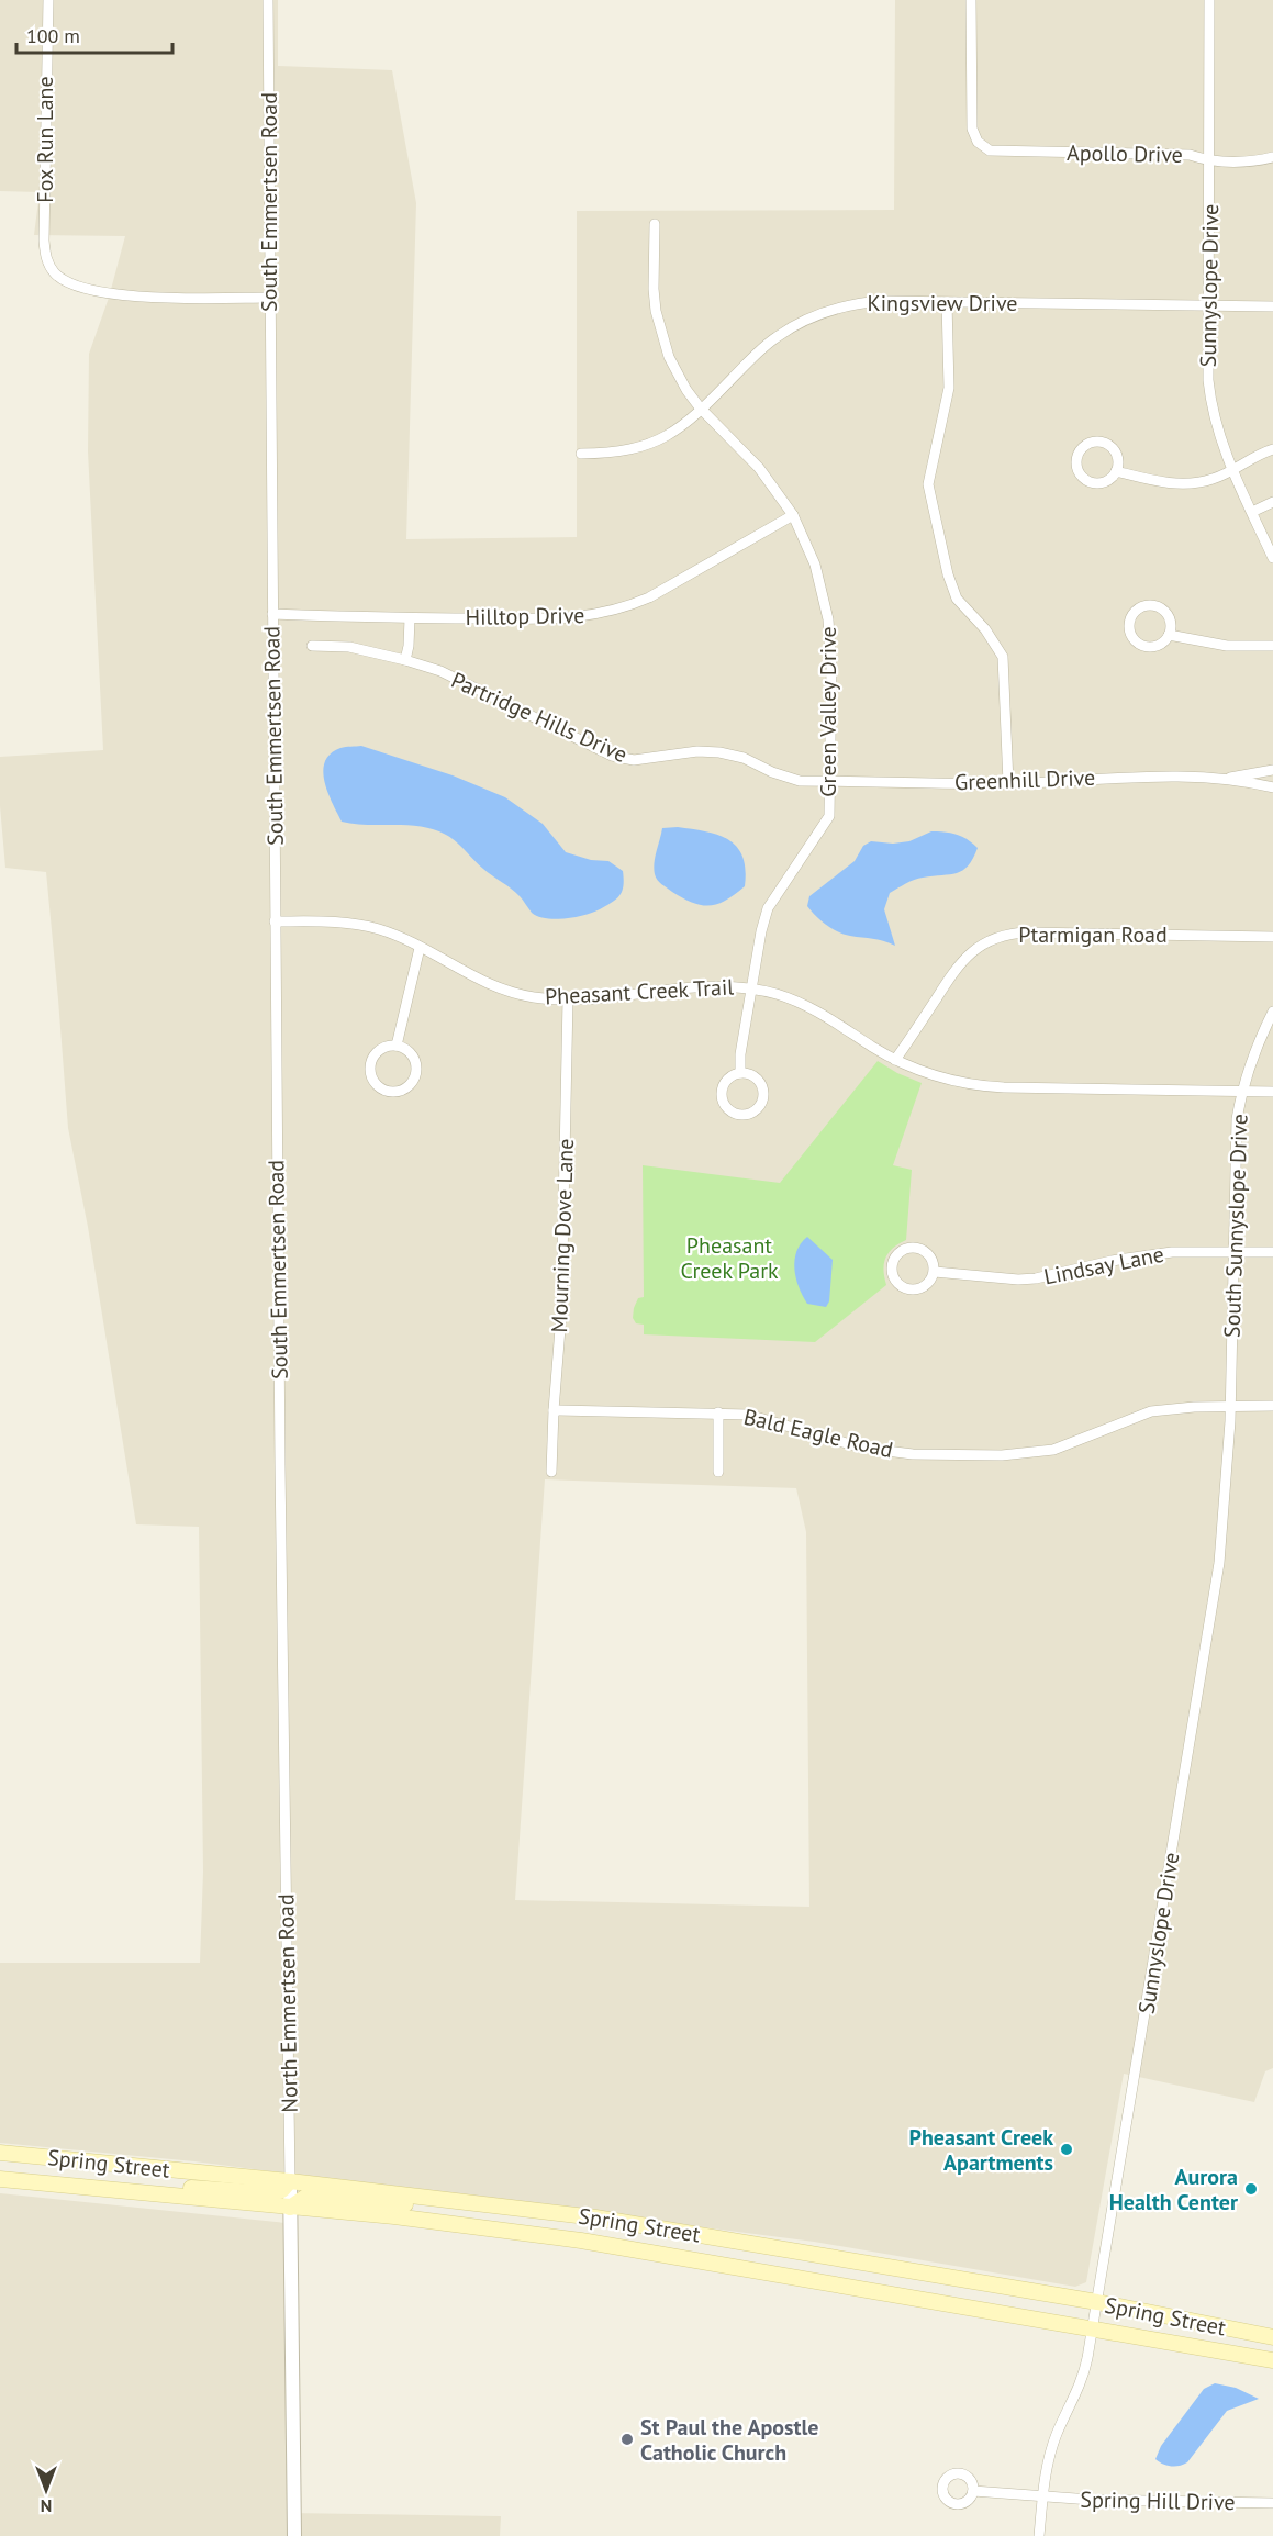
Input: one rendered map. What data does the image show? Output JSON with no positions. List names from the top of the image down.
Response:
{
  "streets": {
    "main road": ["Spring Street"],
    "street": [
      "Fox Run Lane",
      "Apollo Drive",
      "South Emmertsen Road",
      "Sunnyslope Drive",
      "Kingsview Drive",
      "Hilltop Drive",
      "Green Valley Drive",
      "Partridge Hills Drive",
      "Greenhill Drive",
      "Ptarmigan Road",
      "Pheasant Creek Trail",
      "South Sunnyslope Drive",
      "Mourning Dove Lane",
      "Lindsay Lane",
      "Bald Eagle Road",
      "North Emmertsen Road",
      "Spring Hill Drive"
    ]
  },
  "crossings": [
    ["Fox Run Lane", "South Emmertsen Road"],
    ["Apollo Drive", "Sunnyslope Drive"],
    ["South Emmertsen Road", "Hilltop Drive"],
    ["South Emmertsen Road", "Pheasant Creek Trail"],
    ["South Emmertsen Road", "North Emmertsen Road"],
    ["Sunnyslope Drive", "Kingsview Drive"],
    ["Sunnyslope Drive", "South Sunnyslope Drive"],
    ["Sunnyslope Drive", "Spring Street"],
    ["Sunnyslope Drive", "Spring Hill Drive"],
    ["Kingsview Drive", "Green Valley Drive"],
    ["Hilltop Drive", "Green Valley Drive"],
    ["Green Valley Drive", "Partridge Hills Drive"],
    ["Green Valley Drive", "Greenhill Drive"],
    ["Green Valley Drive", "Pheasant Creek Trail"],
    ["Partridge Hills Drive", "Greenhill Drive"],
    ["Ptarmigan Road", "Pheasant Creek Trail"],
    ["Pheasant Creek Trail", "South Sunnyslope Drive"],
    ["Pheasant Creek Trail", "Mourning Dove Lane"],
    ["South Sunnyslope Drive", "Lindsay Lane"],
    ["South Sunnyslope Drive", "Bald Eagle Road"],
    ["Mourning Dove Lane", "Bald Eagle Road"],
    ["North Emmertsen Road", "Spring Street"]
  ],
  "parks": ["Pheasant Creek Park"],
  "places": ["Pheasant Creek Apartments", "Aurora Health Center", "St Paul the Apostle Catholic Church"],
  "scale_bar": "100 m",
  "north": "bottom"
}
